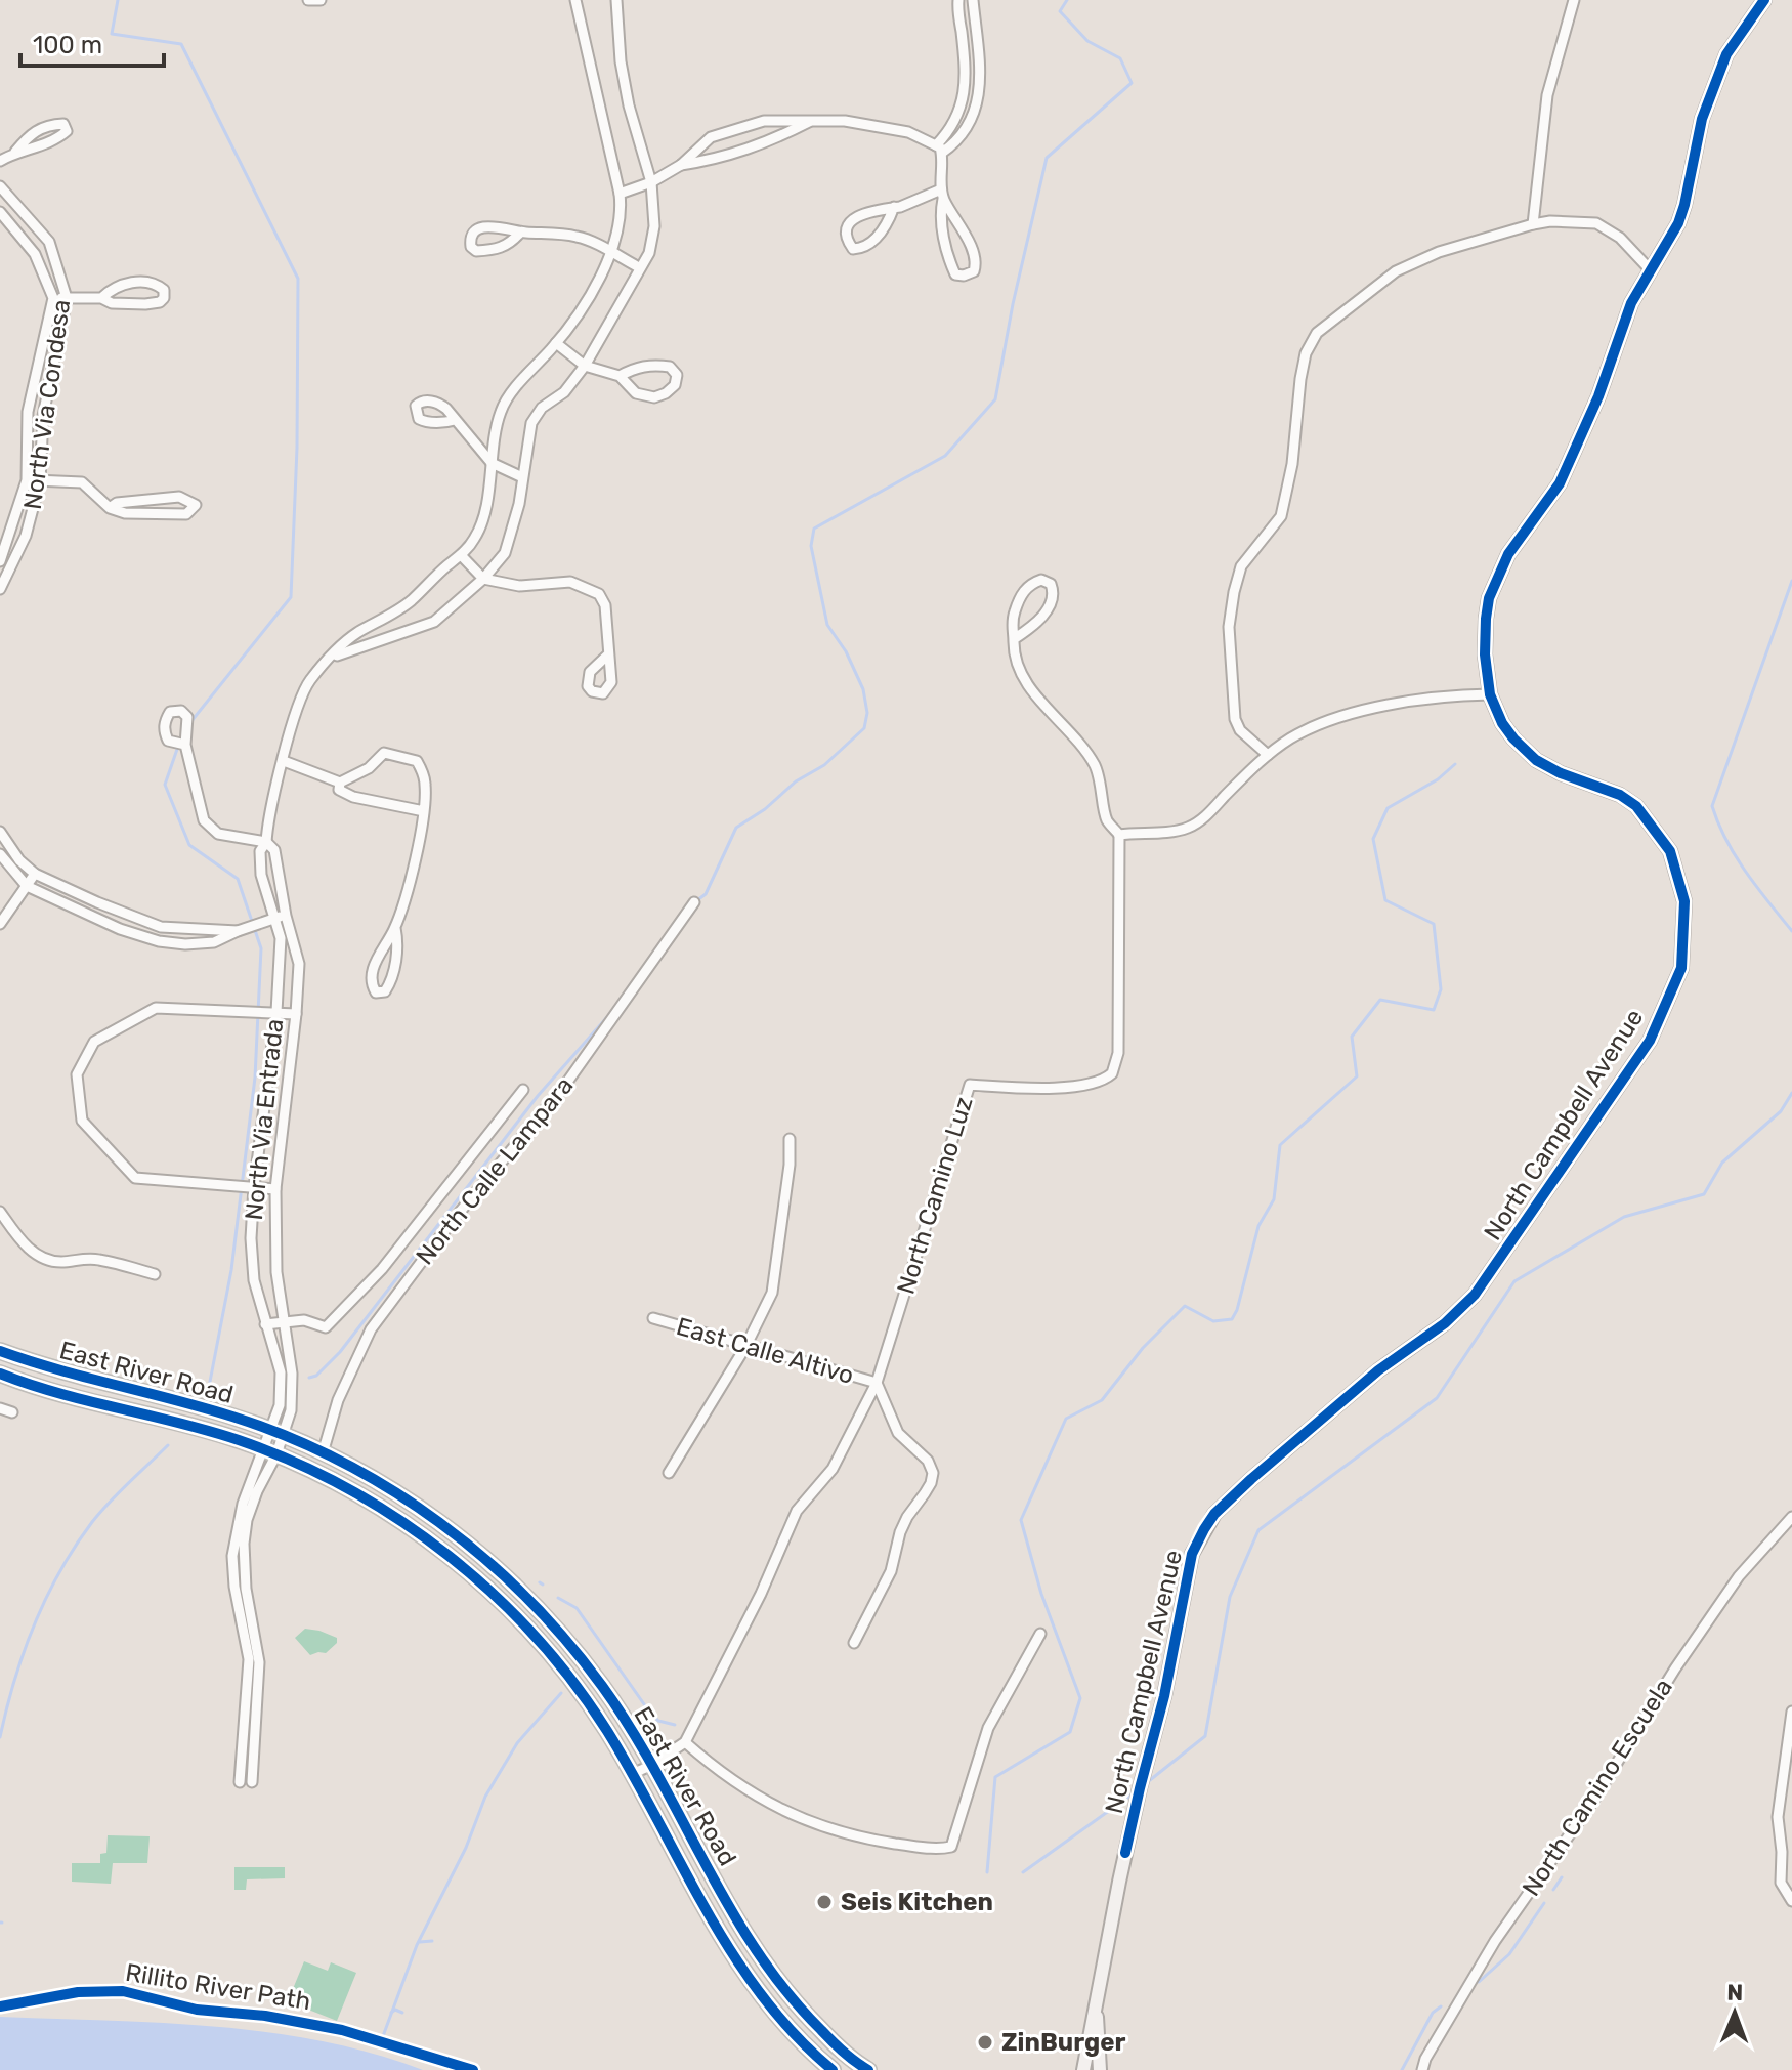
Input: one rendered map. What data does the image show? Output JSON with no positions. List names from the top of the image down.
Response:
{
  "streets": {
    "main road": ["North Campbell Avenue", "East River Road"],
    "street": [
      "North Via Condesa",
      "North Via Entrada",
      "North Calle Lampara",
      "North Camino Luz",
      "East Calle Altivo",
      "North Camino Escuela"
    ],
    "cycle path": ["Rillito River Path"]
  },
  "crossings": [
    ["North Via Entrada", "North Calle Lampara"],
    ["North Via Entrada", "East River Road"],
    ["North Calle Lampara", "East River Road"],
    ["North Camino Luz", "East Calle Altivo"],
    ["North Camino Luz", "East River Road"]
  ],
  "places": ["Seis Kitchen", "ZinBurger"],
  "scale_bar": "100 m",
  "north": "top"
}
